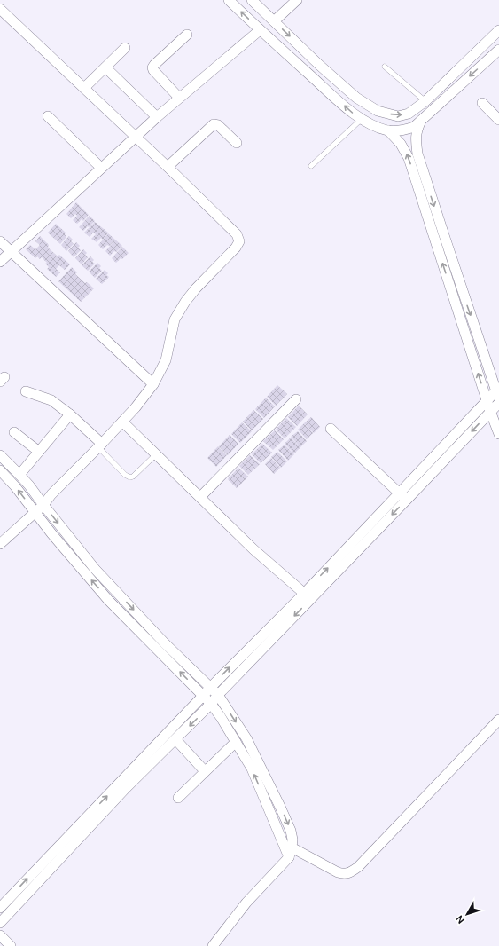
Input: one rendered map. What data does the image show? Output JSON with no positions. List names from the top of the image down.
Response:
{
  "north": "bottom left"
}
